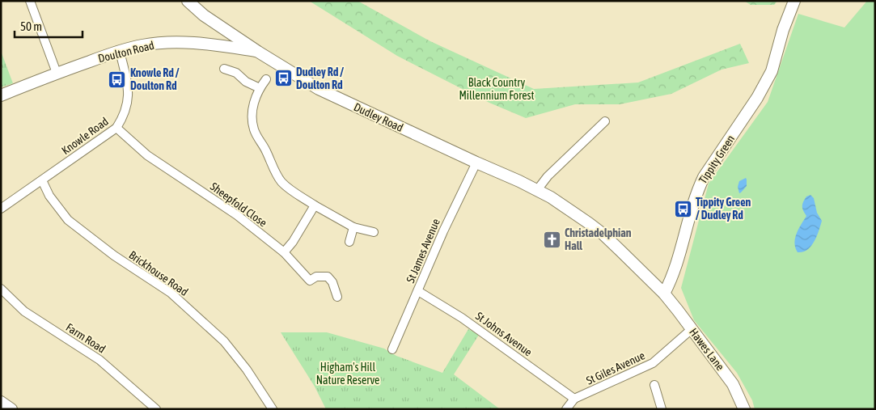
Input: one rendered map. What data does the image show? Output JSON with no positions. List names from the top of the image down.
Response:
{
  "streets": {
    "main road": [
      "Doulton Road",
      "Dudley Road",
      "Tippity Green",
      "Hawes Lane"
    ],
    "street": [
      "Knowle Road",
      "Sheepfold Close",
      "St James Avenue",
      "Brickhouse Road",
      "St Johns Avenue",
      "Farm Road",
      "St Giles Avenue"
    ]
  },
  "crossings": [
    ["Doulton Road", "Dudley Road"],
    ["Doulton Road", "Knowle Road"],
    ["Dudley Road", "Tippity Green"],
    ["Dudley Road", "St James Avenue"],
    ["Dudley Road", "Hawes Lane"],
    ["Knowle Road", "Sheepfold Close"],
    ["Knowle Road", "Brickhouse Road"],
    ["Tippity Green", "Hawes Lane"],
    ["St James Avenue", "St Johns Avenue"],
    ["St Johns Avenue", "St Giles Avenue"],
    ["Hawes Lane", "St Giles Avenue"]
  ],
  "parks": ["Black Country Millennium Forest", "Higham's Hill Nature Reserve"],
  "places": {
    "bus stop": ["Dudley Rd / Doulton Rd", "Knowle Rd / Doulton Rd", "Tippity Green / Dudley Rd"],
    "church": ["Christadelphian Hall"]
  },
  "scale_bar": "50 m"
}
